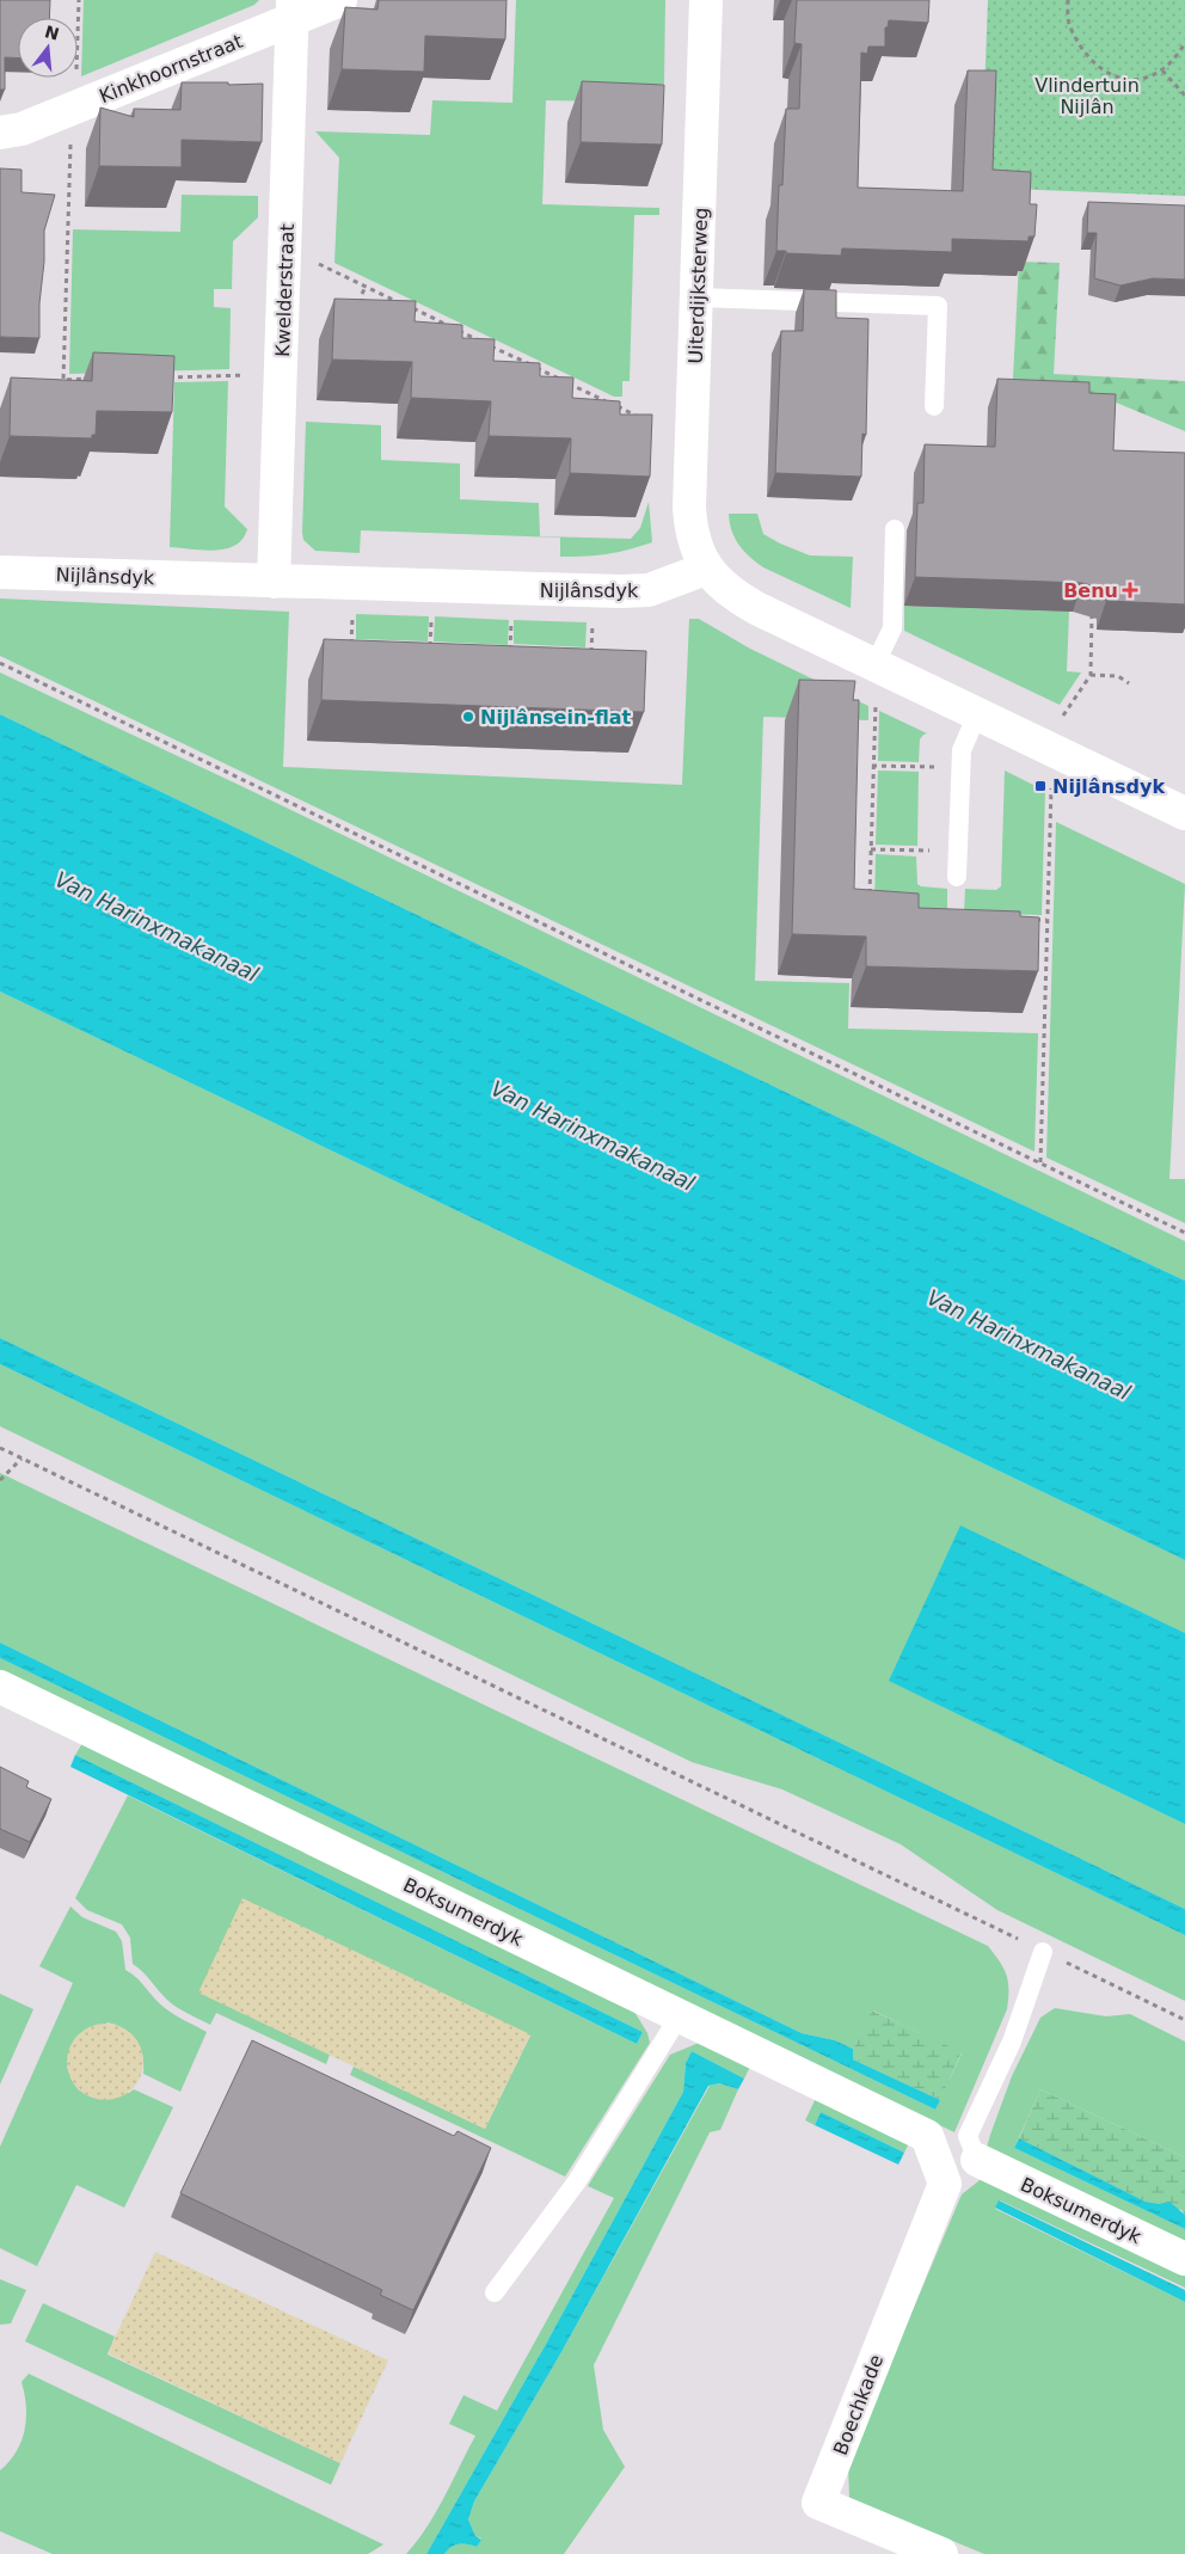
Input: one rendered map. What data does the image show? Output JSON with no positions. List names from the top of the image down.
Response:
{
  "streets": {
    "street": [
      "Kinkhoornstraat",
      "Uiterdijksterweg",
      "Kwelderstraat",
      "Nijlânsdyk",
      "Boksumerdyk",
      "Boechkade"
    ]
  },
  "crossings": [
    ["Kinkhoornstraat", "Kwelderstraat"],
    ["Uiterdijksterweg", "Nijlânsdyk"],
    ["Kwelderstraat", "Nijlânsdyk"],
    ["Boksumerdyk", "Boechkade"]
  ],
  "water": ["Van Harinxmakanaal"],
  "parks": ["Vlindertuin Nijlân"],
  "places": {
    "health": ["Benu"],
    "other": ["Nijlânsein-flat"],
    "transit": ["Nijlânsdyk"]
  },
  "north": "top"
}
